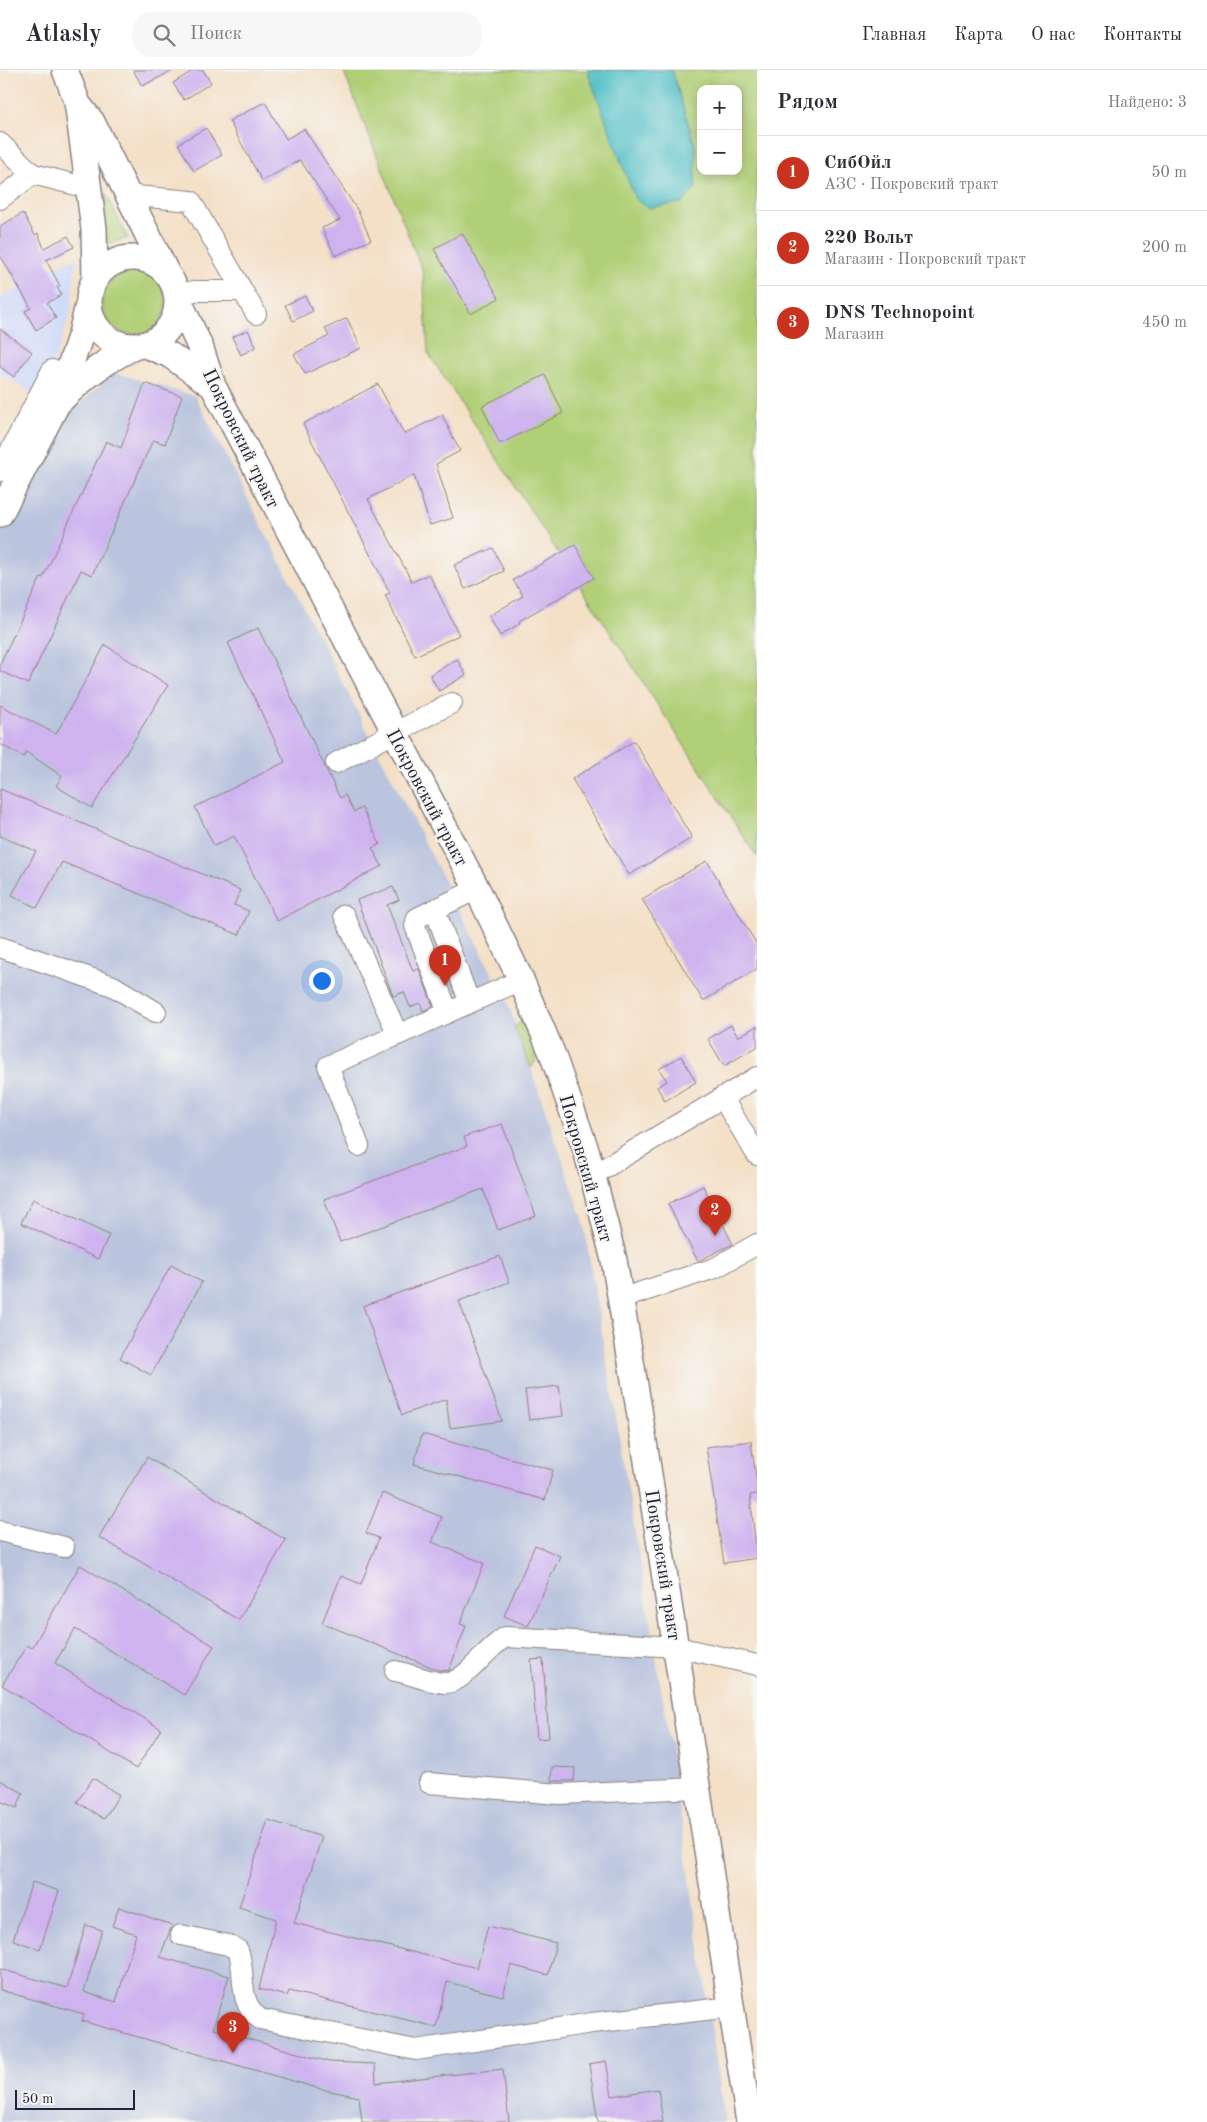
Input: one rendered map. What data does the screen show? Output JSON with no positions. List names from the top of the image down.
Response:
{
  "streets": {
    "main road": ["Покровский тракт"]
  },
  "scale_bar": "50 m",
  "page": {
    "header": "Atlasly",
    "search": "Поиск",
    "nav": [
      "Главная",
      "Карта",
      "О нас",
      "Контакты"
    ],
    "heading": ["Рядом", "Найдено: 3"],
    "map_buttons": ["+", "−"],
    "list": [
      {
        "mark": "1",
        "name": "СибОйл",
        "note": "АЗС · Покровский тракт",
        "value": "50 m"
      },
      {
        "mark": "2",
        "name": "220 Вольт",
        "note": "Магазин · Покровский тракт",
        "value": "200 m"
      },
      {
        "mark": "3",
        "name": "DNS Technopoint",
        "note": "Магазин",
        "value": "450 m"
      }
    ],
    "pins": ["1", "2", "3"],
    "scale": "50 m"
  }
}
